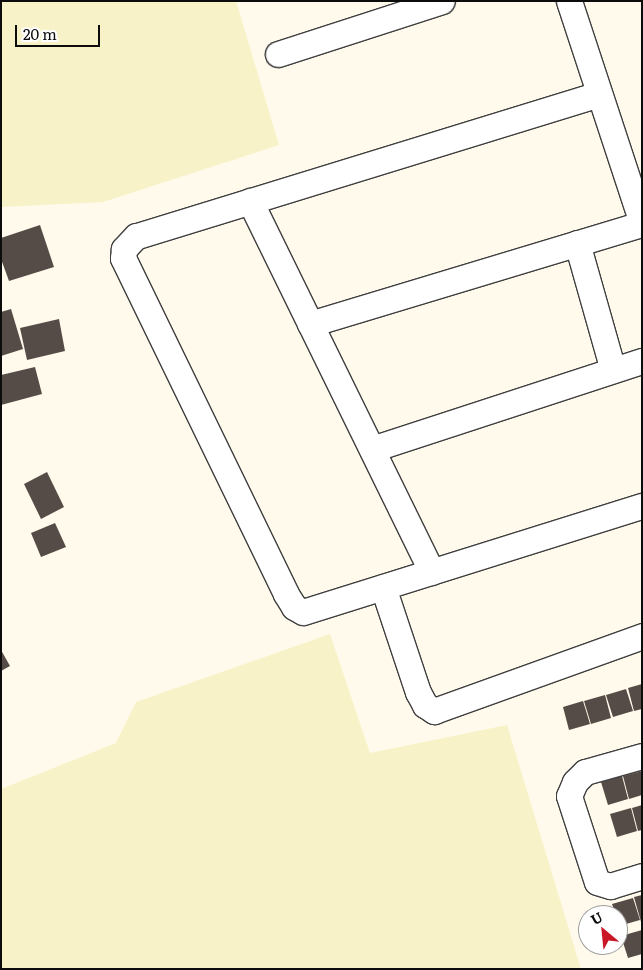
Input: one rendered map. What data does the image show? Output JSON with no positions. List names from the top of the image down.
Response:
{
  "scale_bar": "20 m",
  "north": "top left"
}
